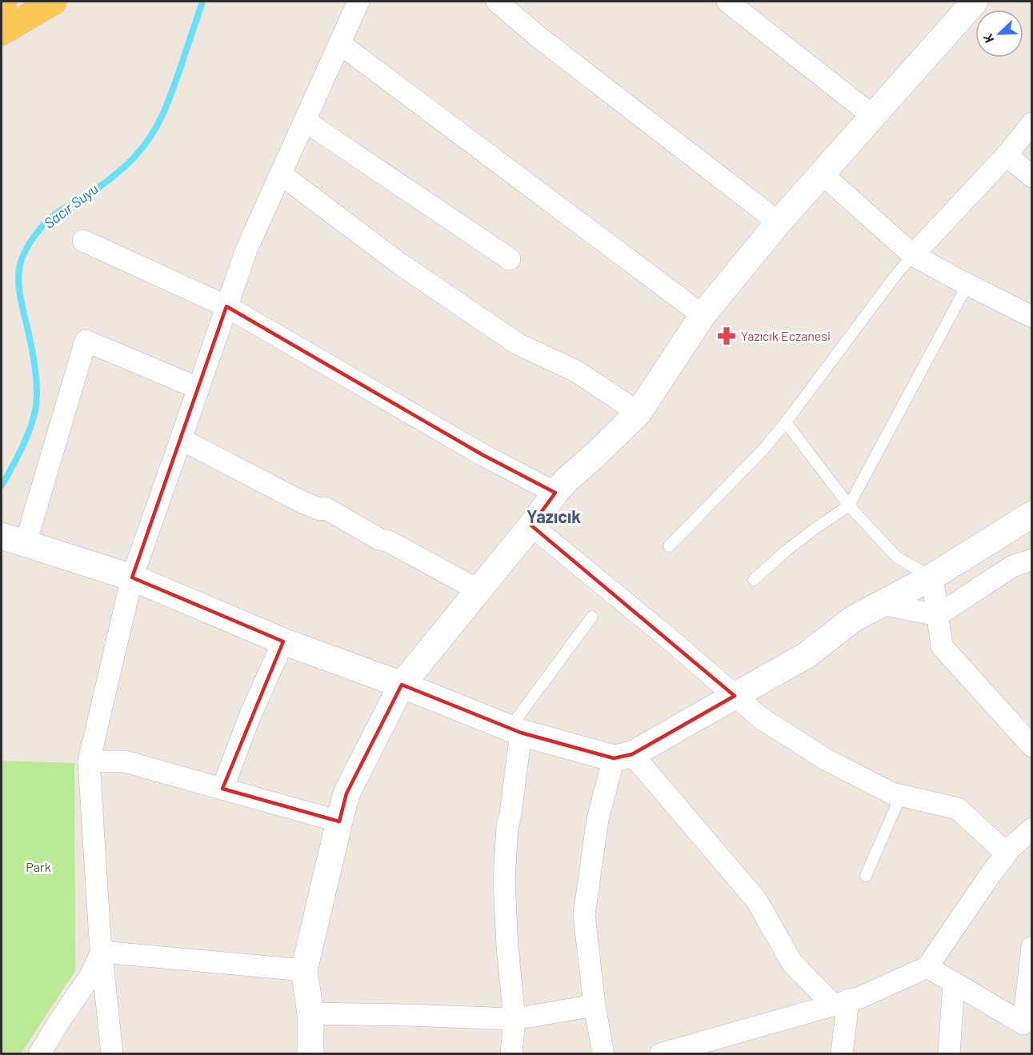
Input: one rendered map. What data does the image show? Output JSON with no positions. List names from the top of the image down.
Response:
{
  "districts": ["Yazıcık"],
  "water": ["Sacır Suyu"],
  "parks": ["Park"],
  "places": {
    "pharmacy": ["Yazıcık Eczanesi"]
  },
  "north": "bottom left"
}
